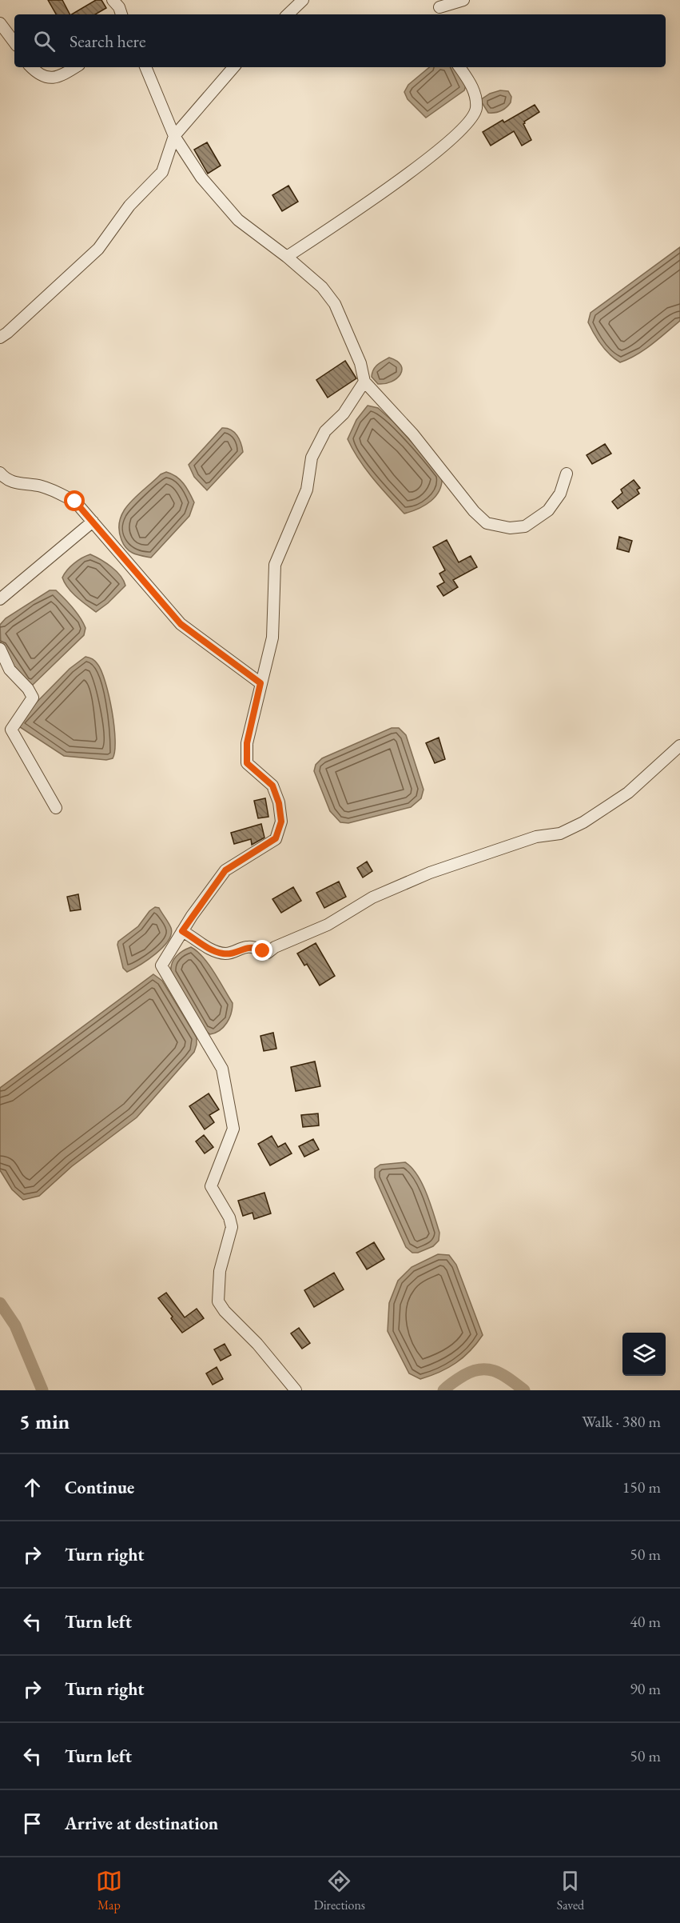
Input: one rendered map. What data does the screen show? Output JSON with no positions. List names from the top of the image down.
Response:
{
  "page": {
    "search": "Search here",
    "heading": ["5 min", "Walk · 380 m"],
    "list": [
      ["Continue", "150 m"],
      ["Turn right", "50 m"],
      ["Turn left", "40 m"],
      ["Turn right", "90 m"],
      ["Turn left", "50 m"],
      "Arrive at destination"
    ],
    "nav": ["Map", "Directions", "Saved"]
  }
}
